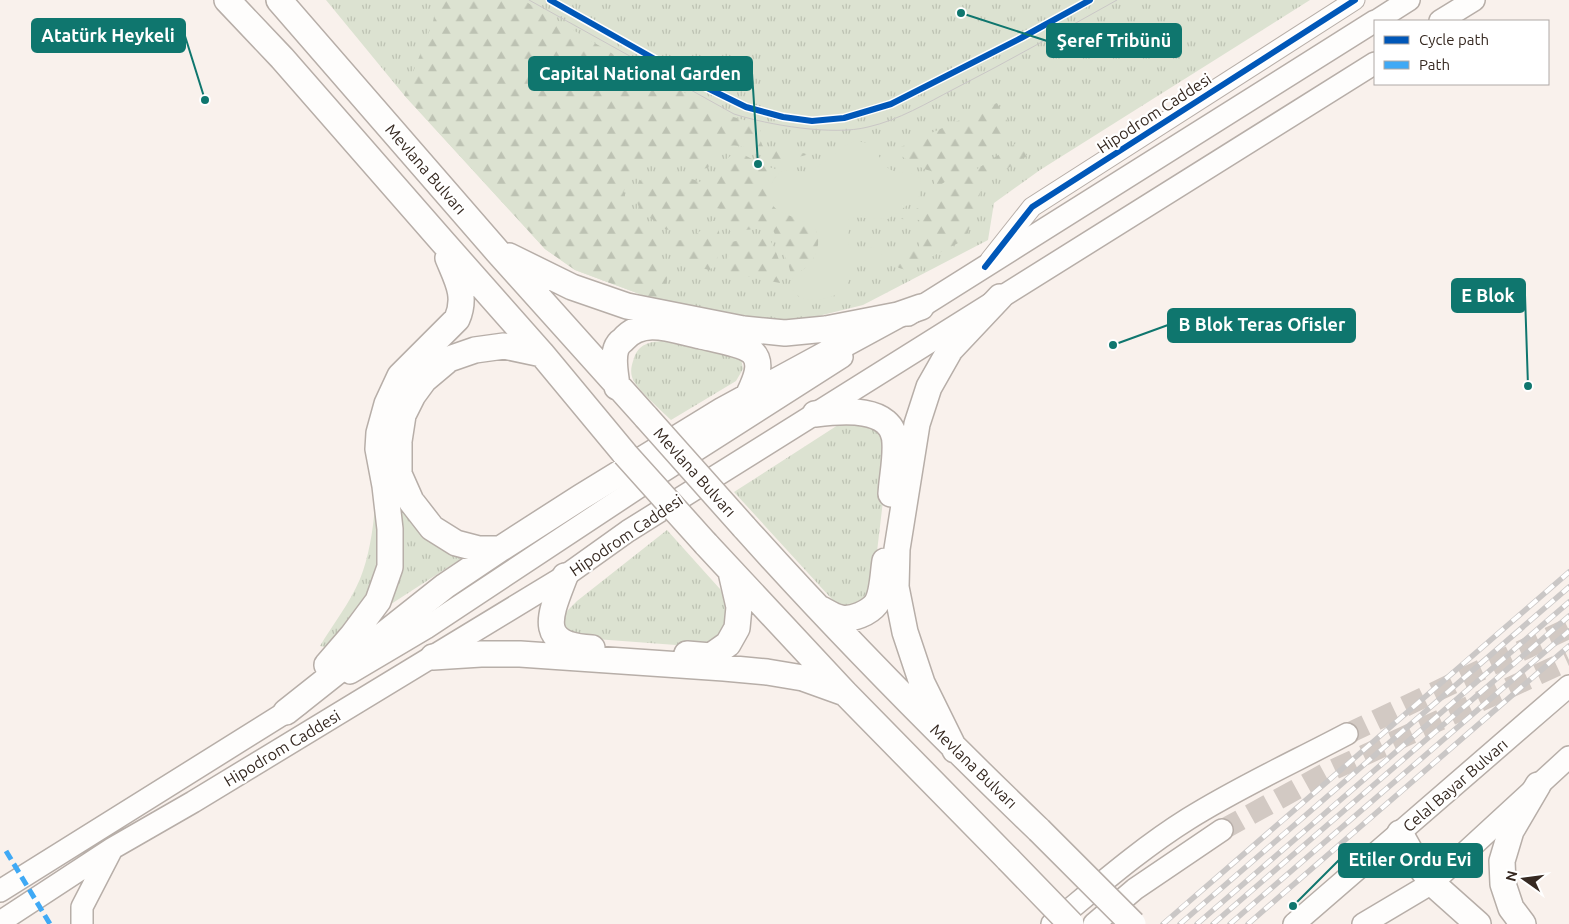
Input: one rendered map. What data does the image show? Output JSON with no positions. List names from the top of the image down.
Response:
{
  "streets": {
    "highway": ["Mevlana Bulvarı"],
    "main road": ["Hipodrom Caddesi", "Celal Bayar Bulvarı"]
  },
  "places": [
    "Şeref Tribünü",
    "Atatürk Heykeli",
    "Capital National Garden",
    "B Blok Teras Ofisler",
    "E Blok",
    "Etiler Ordu Evi"
  ],
  "legend": ["Cycle path", "Path"],
  "north": "left"
}
